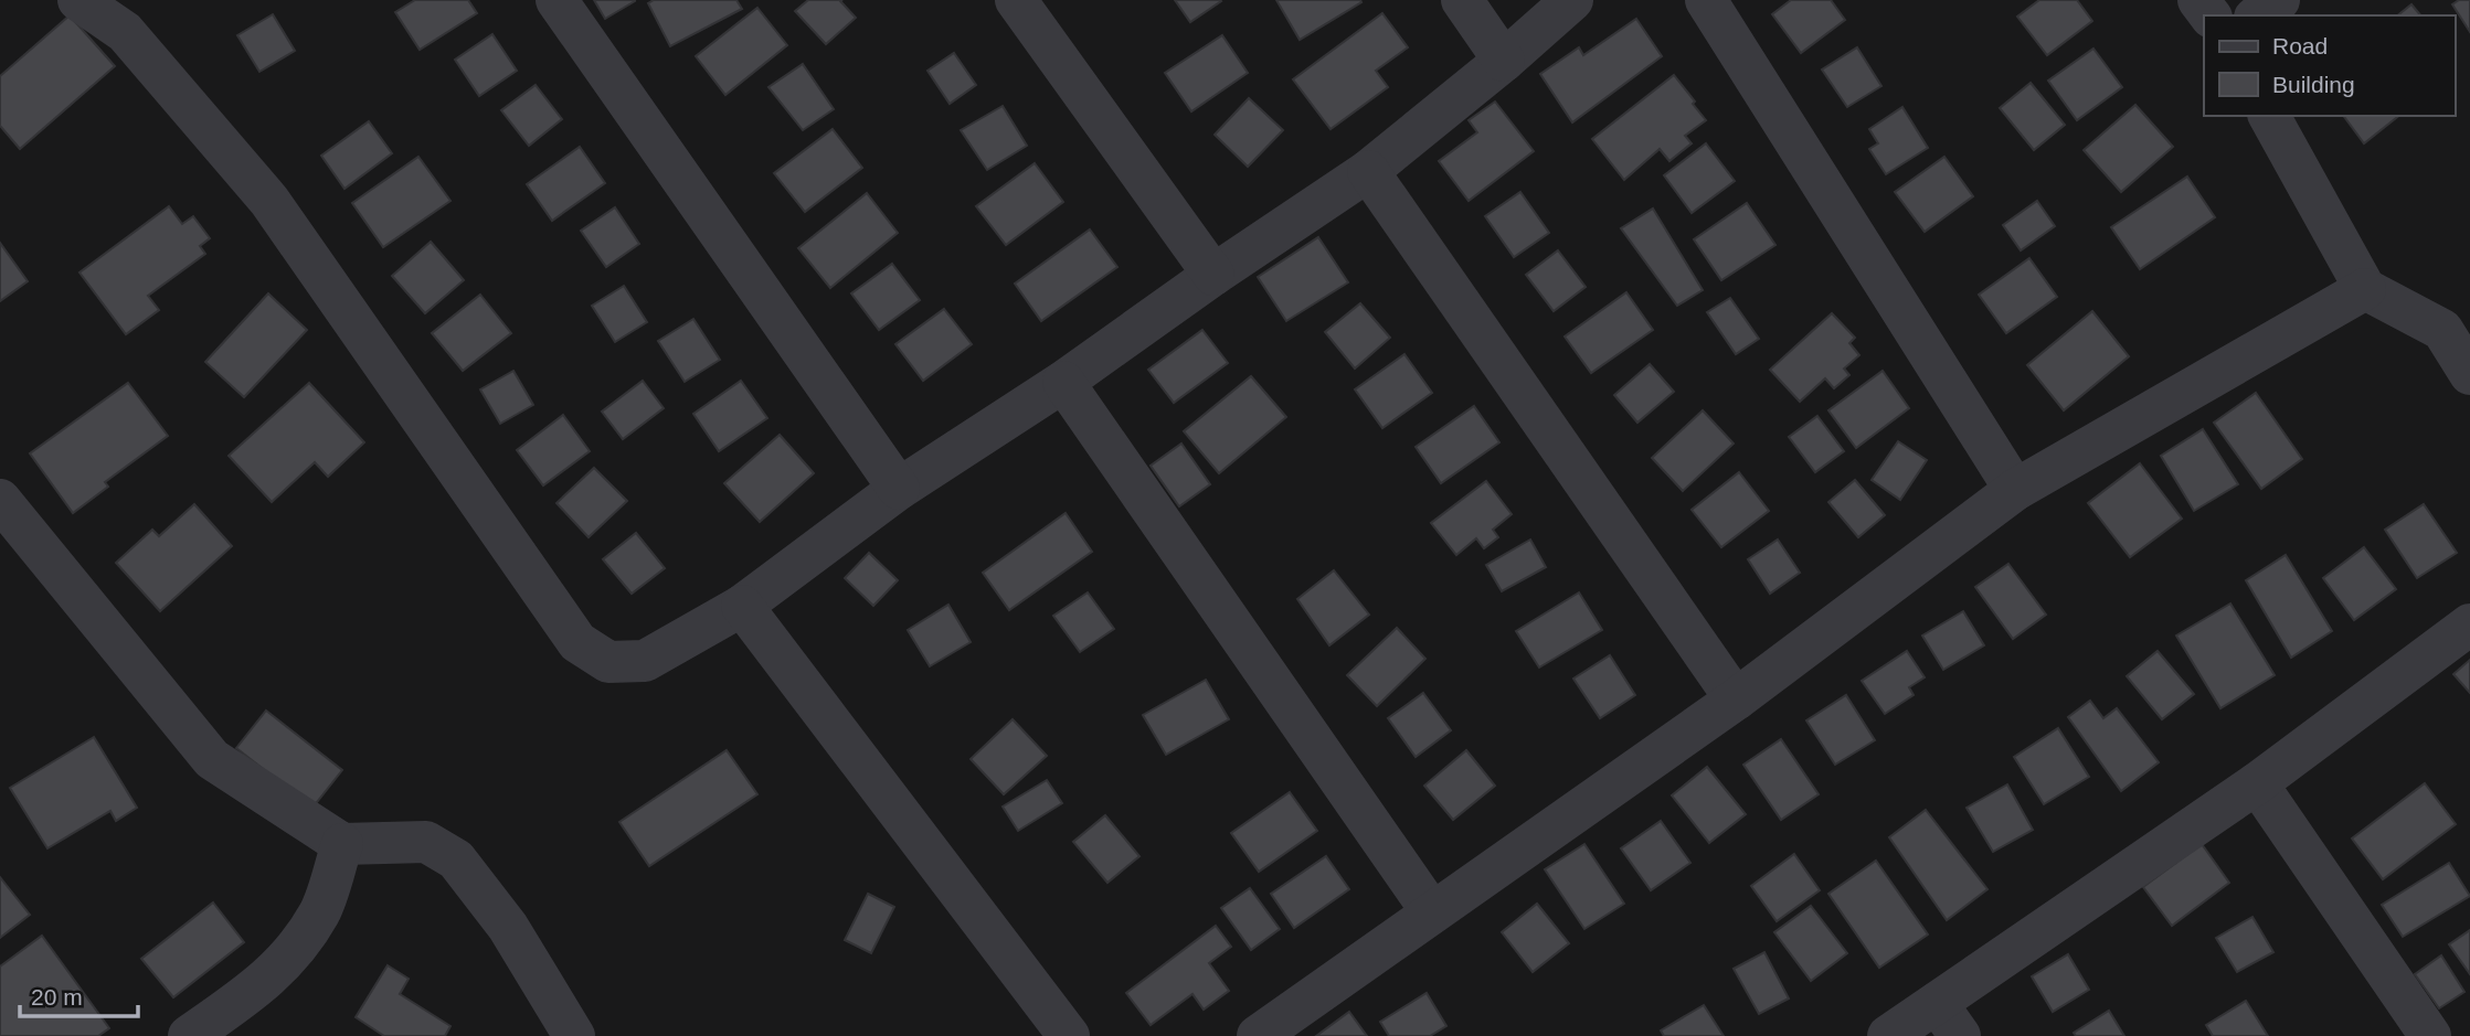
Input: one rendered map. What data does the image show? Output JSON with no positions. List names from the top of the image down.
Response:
{
  "legend": ["Road", "Building"],
  "scale_bar": "20 m"
}
